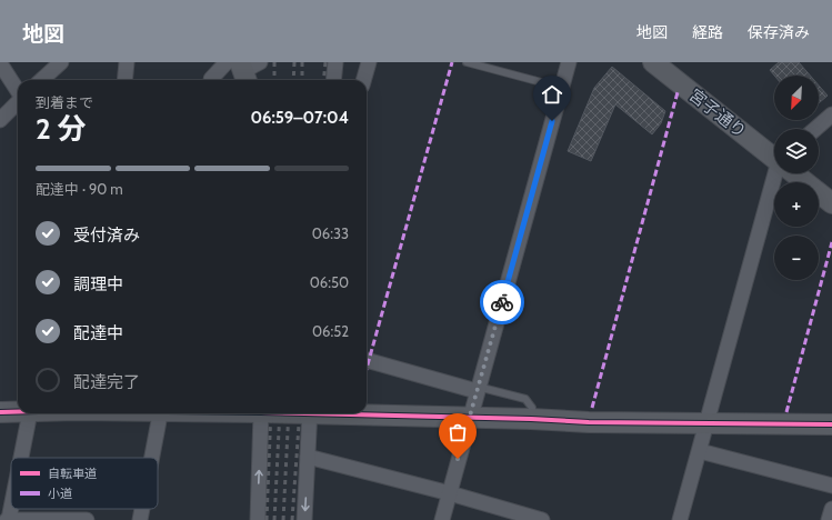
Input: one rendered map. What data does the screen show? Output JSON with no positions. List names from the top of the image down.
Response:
{
  "streets": {
    "street": ["宮子通り"]
  },
  "legend": ["自転車道", "小道"],
  "north": "bottom left",
  "page": {
    "header": "地図",
    "nav": ["地図", "経路", "保存済み"],
    "map_buttons": ["+", "−"],
    "heading": ["2 分", "到着まで", "06:59–07:04"],
    "bar": "配達中 · 90 m",
    "list": [
      ["受付済み", "06:33"],
      ["調理中", "06:50"],
      ["配達中", "06:52"],
      "配達完了"
    ]
  }
}
